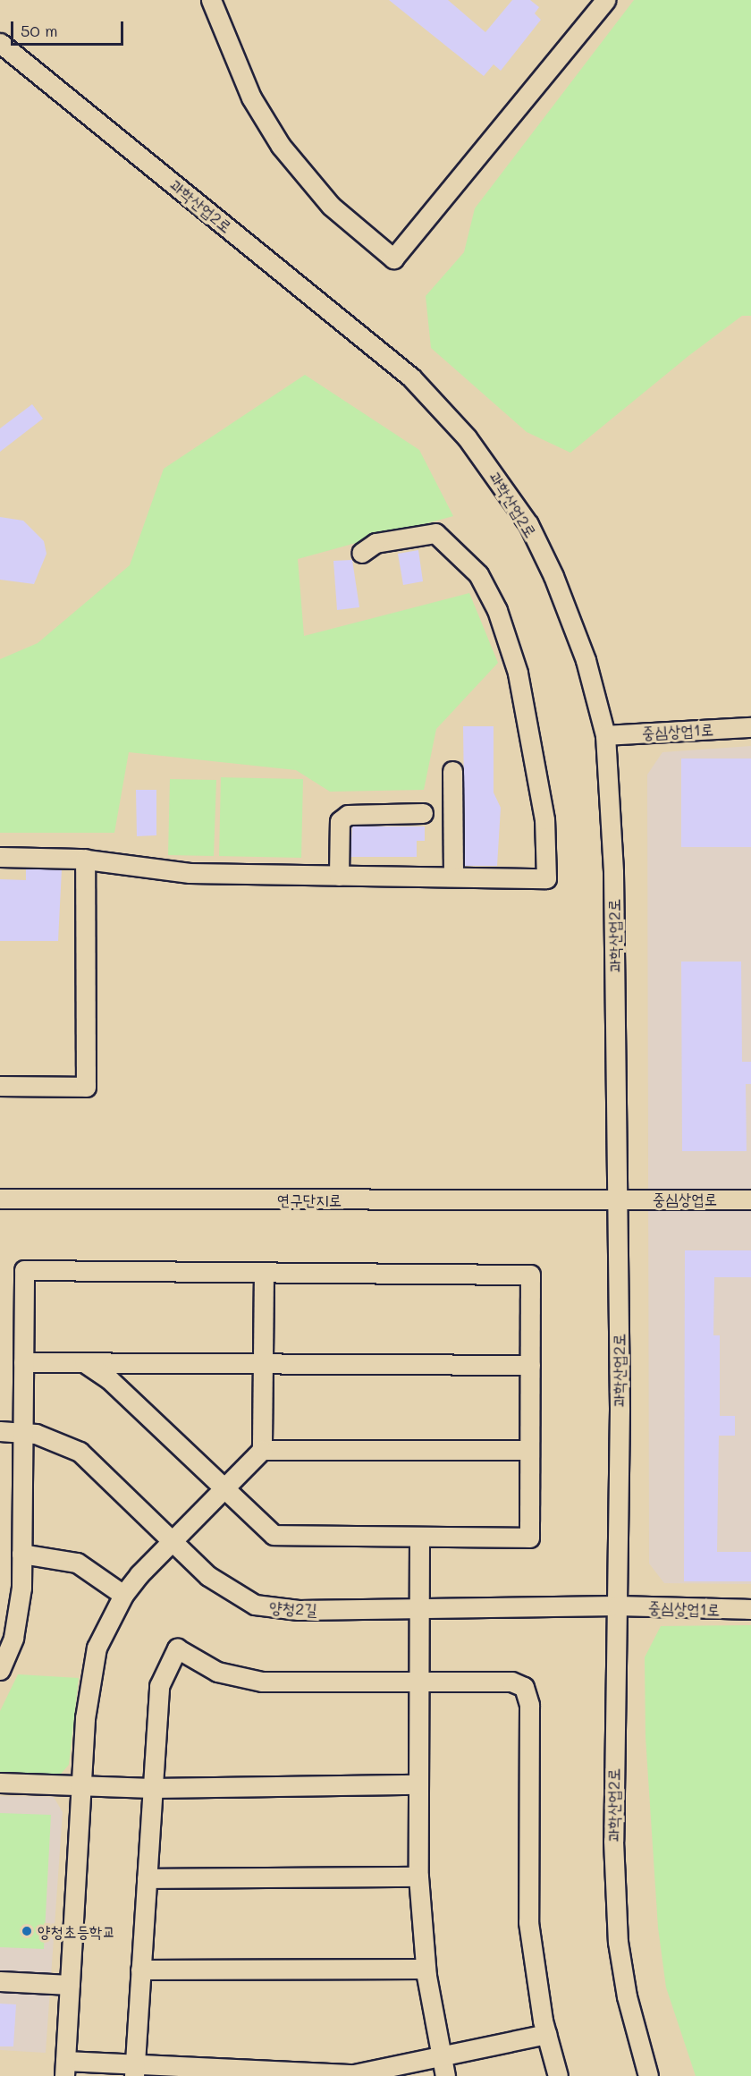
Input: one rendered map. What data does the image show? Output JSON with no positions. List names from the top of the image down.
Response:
{
  "streets": {
    "street": [
      "과학산업2로",
      "중심상업1로",
      "중심상업로",
      "연구단지로",
      "양청2길"
    ]
  },
  "crossings": [
    ["과학산업2로", "중심상업1로"],
    ["과학산업2로", "중심상업로"],
    ["과학산업2로", "연구단지로"],
    ["과학산업2로", "양청2길"],
    ["중심상업1로", "양청2길"],
    ["중심상업로", "연구단지로"]
  ],
  "places": ["양청초등학교"],
  "scale_bar": "50 m"
}
